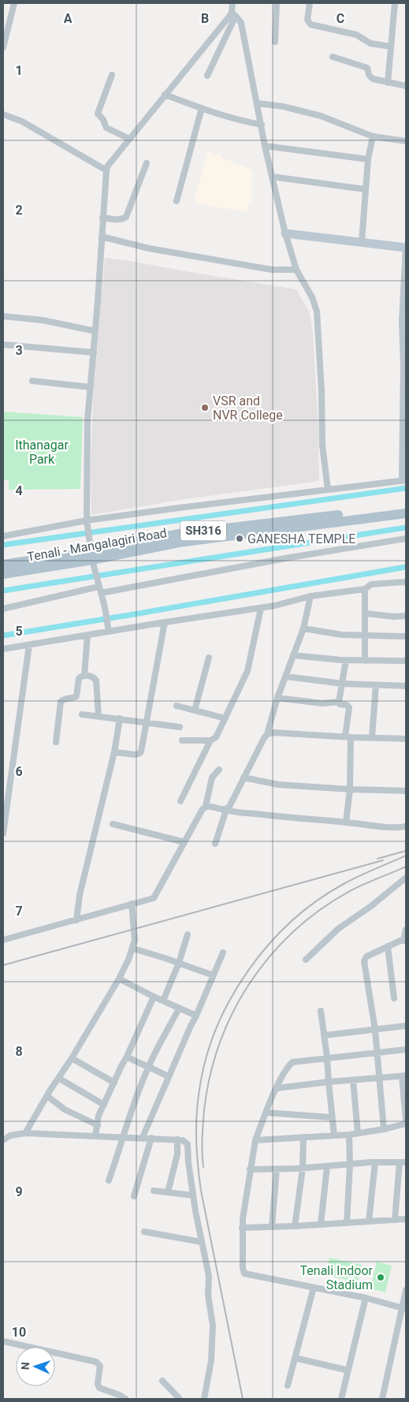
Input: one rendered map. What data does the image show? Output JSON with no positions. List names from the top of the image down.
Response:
{
  "streets": {
    "main road": ["SH316", "Tenali - Mangalagiri Road"]
  },
  "parks": ["Ithanagar Park"],
  "places": ["VSR and NVR College", "GANESHA TEMPLE", "Tenali Indoor Stadium"],
  "north": "left",
  "grid": {
    "columns": ["A", "B", "C"],
    "rows": [
      "1",
      "2",
      "3",
      "4",
      "5",
      "6",
      "7",
      "8",
      "9",
      "10"
    ]
  }
}
